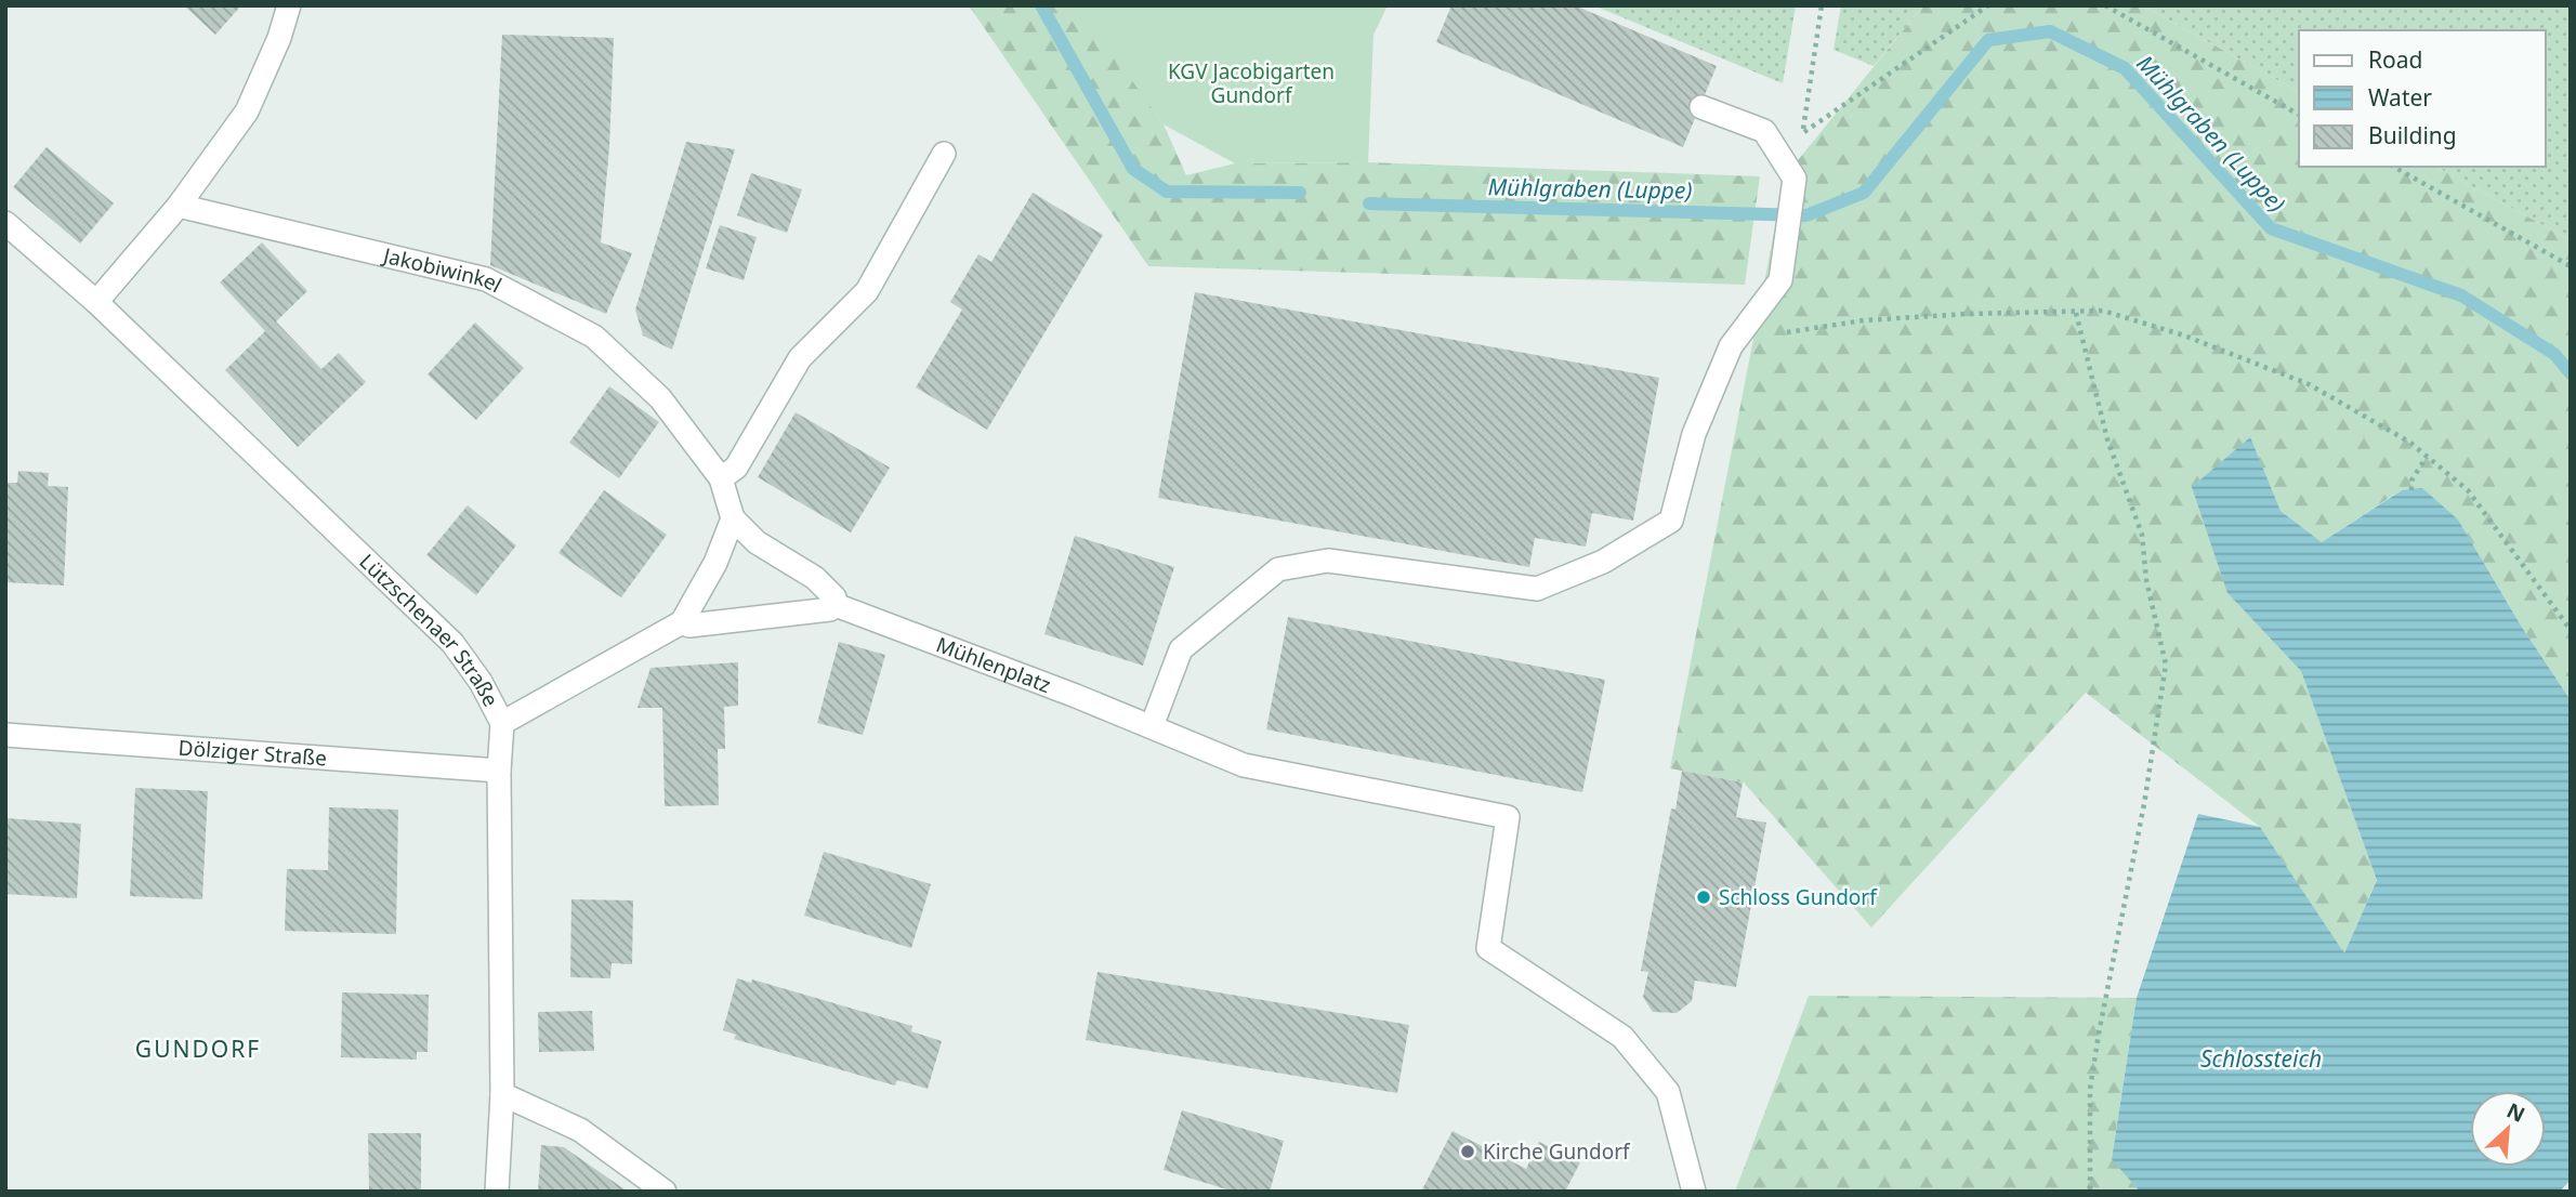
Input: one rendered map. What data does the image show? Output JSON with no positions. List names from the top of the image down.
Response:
{
  "streets": {
    "street": [
      "Jakobiwinkel",
      "Lützschenaer Straße",
      "Mühlenplatz",
      "Dölziger Straße"
    ]
  },
  "crossings": [
    ["Lützschenaer Straße", "Dölziger Straße"]
  ],
  "districts": ["GUNDORF"],
  "water": ["Mühlgraben (Luppe)", "Schlossteich"],
  "parks": ["KGV Jacobigarten Gundorf"],
  "places": ["Schloss Gundorf", "Kirche Gundorf"],
  "legend": ["Road", "Water", "Building"],
  "north": "top right"
}
